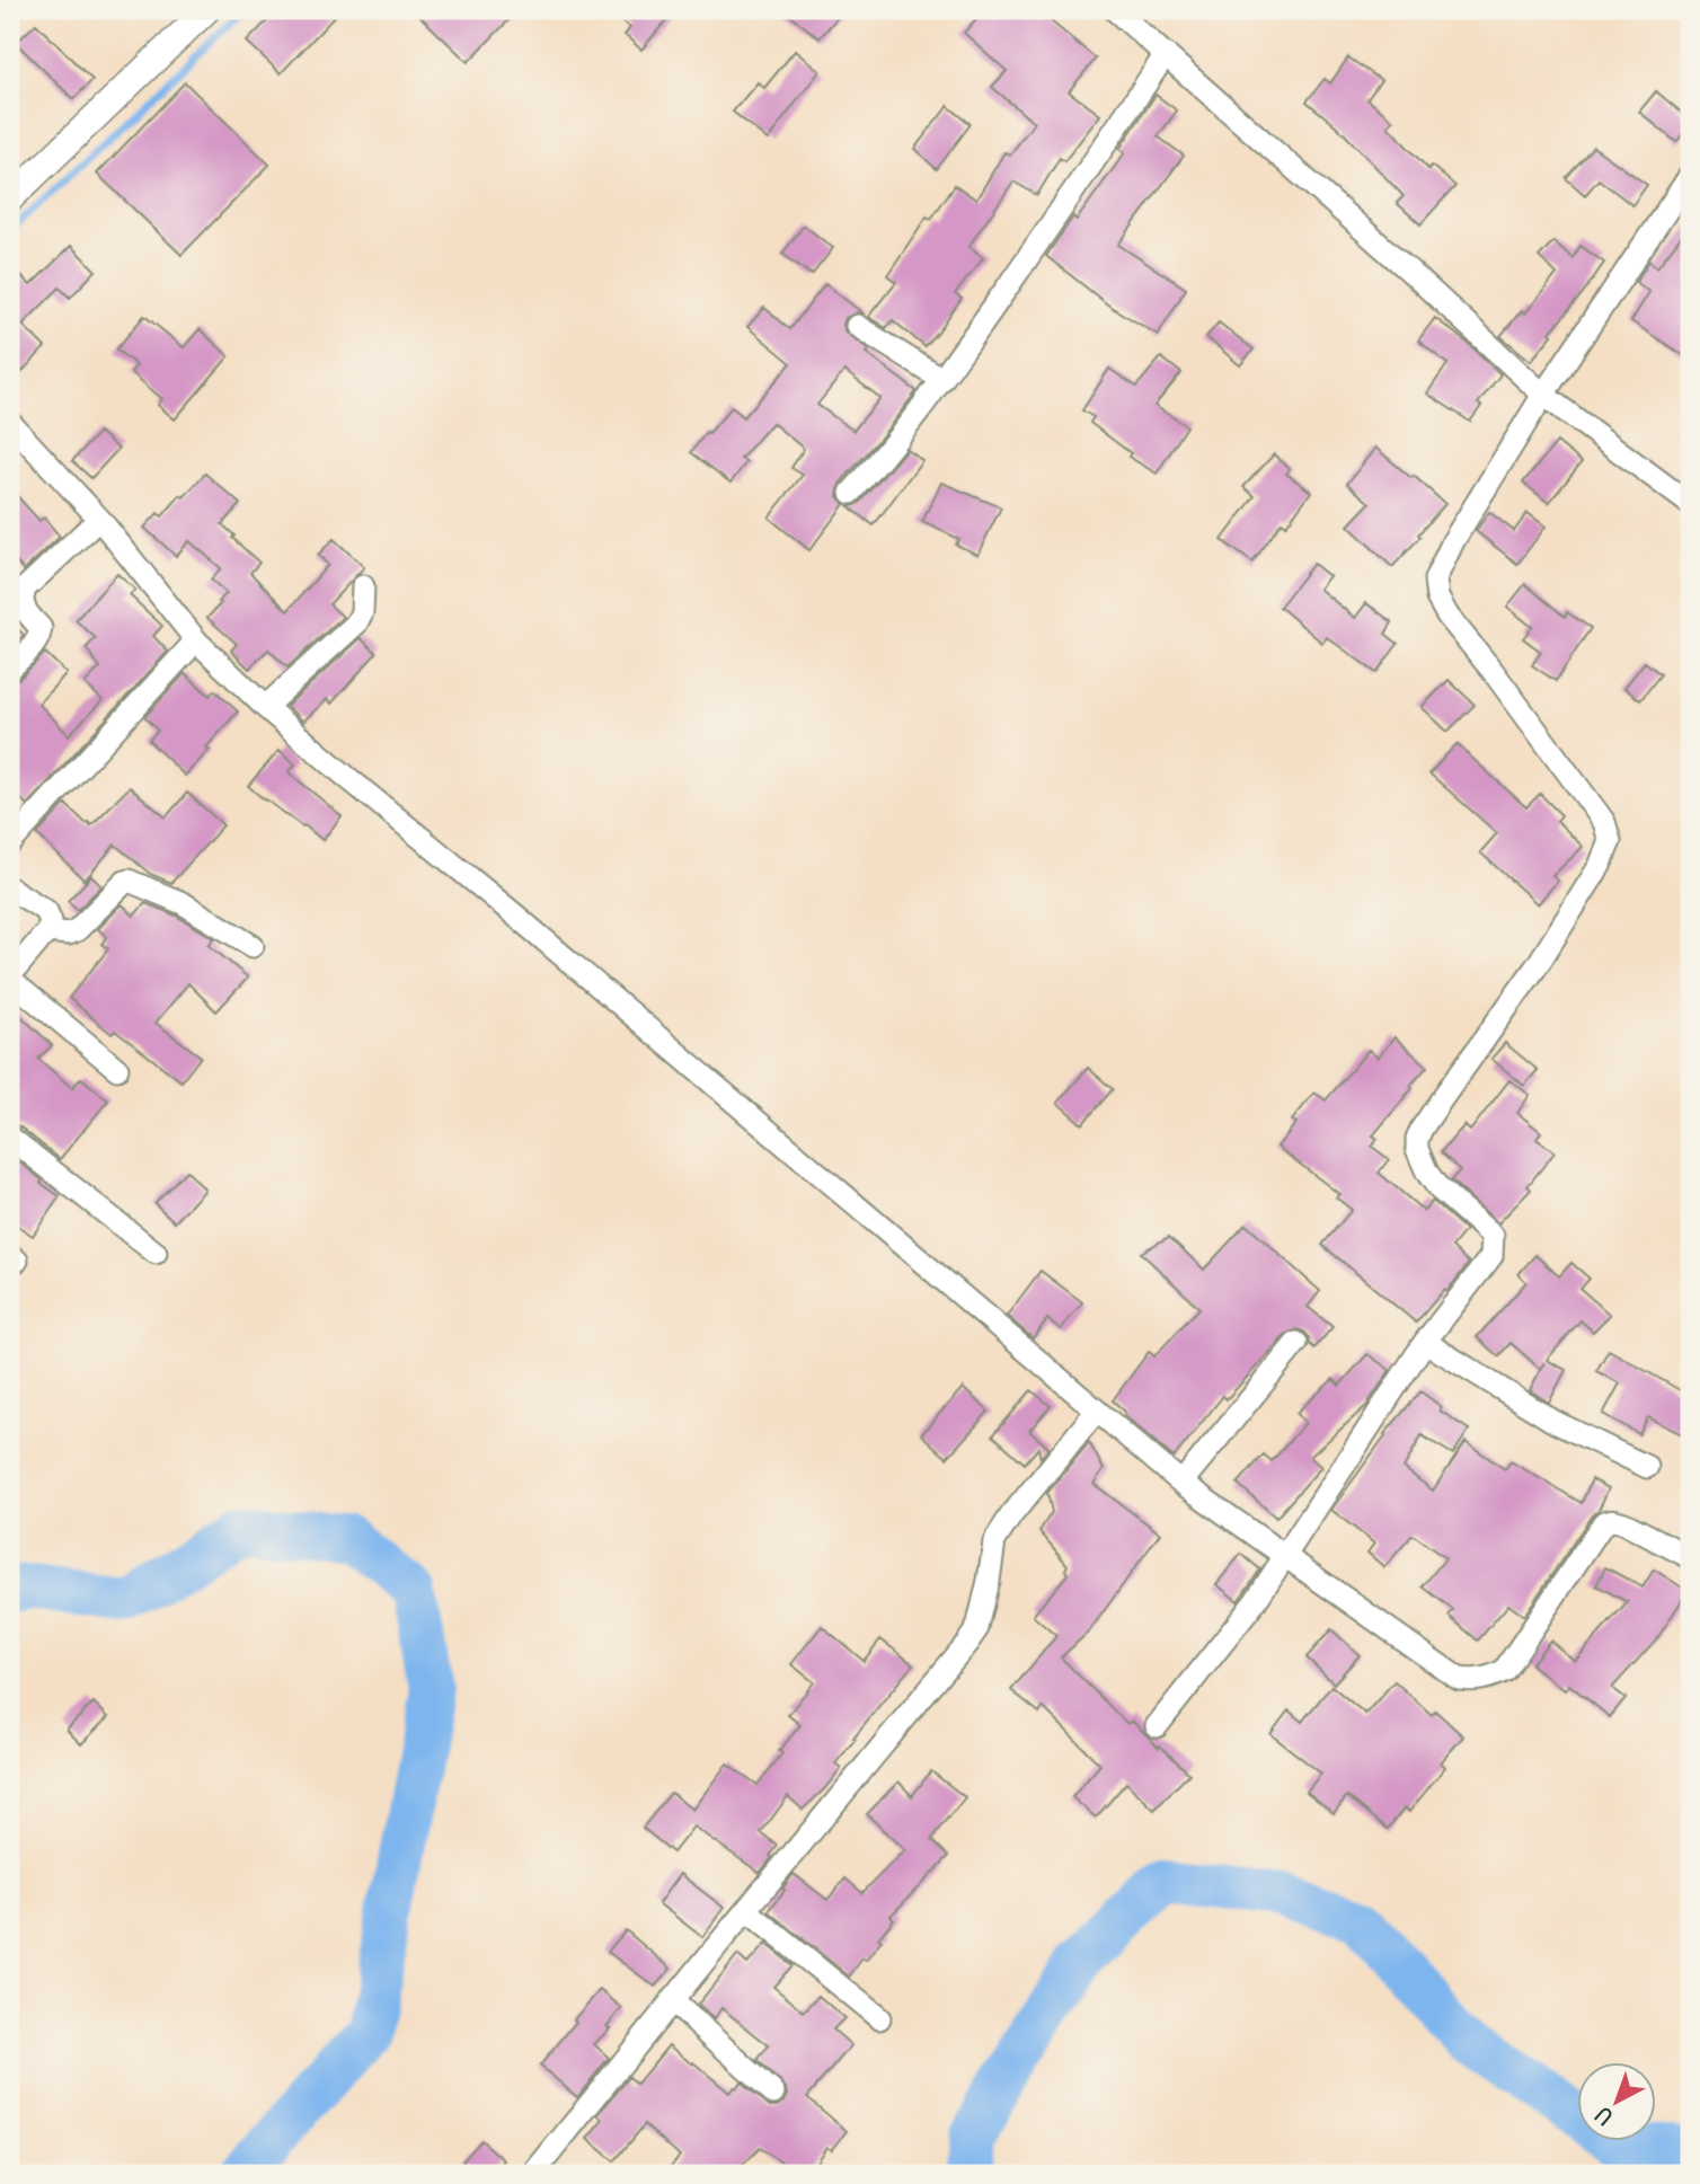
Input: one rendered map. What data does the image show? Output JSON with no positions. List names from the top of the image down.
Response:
{
  "north": "bottom left"
}
